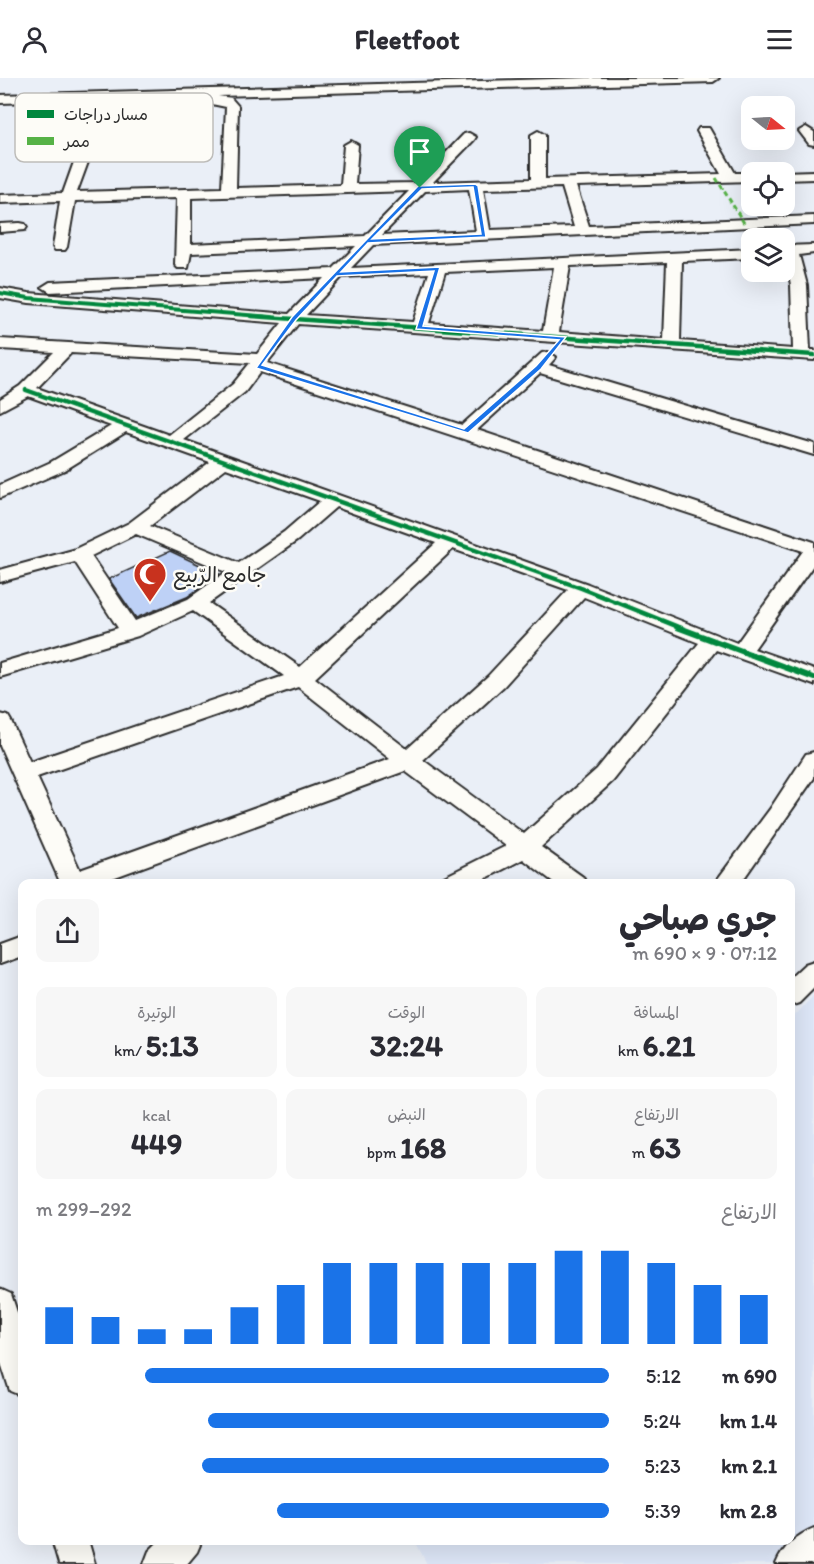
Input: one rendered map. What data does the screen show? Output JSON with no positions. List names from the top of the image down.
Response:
{
  "places": {
    "mosque": ["جامع الرّبيع"]
  },
  "legend": ["مسار دراجات", "ممر"],
  "north": "right",
  "page": {
    "header": "Fleetfoot",
    "heading": ["جري صباحي", "07:12 · 9 × 690 m"],
    "stats": [
      ["المسافة", "6.21 km"],
      ["الوقت", "32:24"],
      ["الوتيرة", "5:13 /km"],
      ["الارتفاع", "63 m"],
      ["النبض", "168 bpm"],
      ["kcal", "449"]
    ],
    "chart": ["الارتفاع", "292–299 m"],
    "list": [
      {
        "name": "690 m",
        "note": "5:12"
      },
      {
        "name": "1.4 km",
        "note": "5:24"
      },
      {
        "name": "2.1 km",
        "note": "5:23"
      },
      {
        "name": "2.8 km",
        "note": "5:39"
      }
    ]
  }
}
